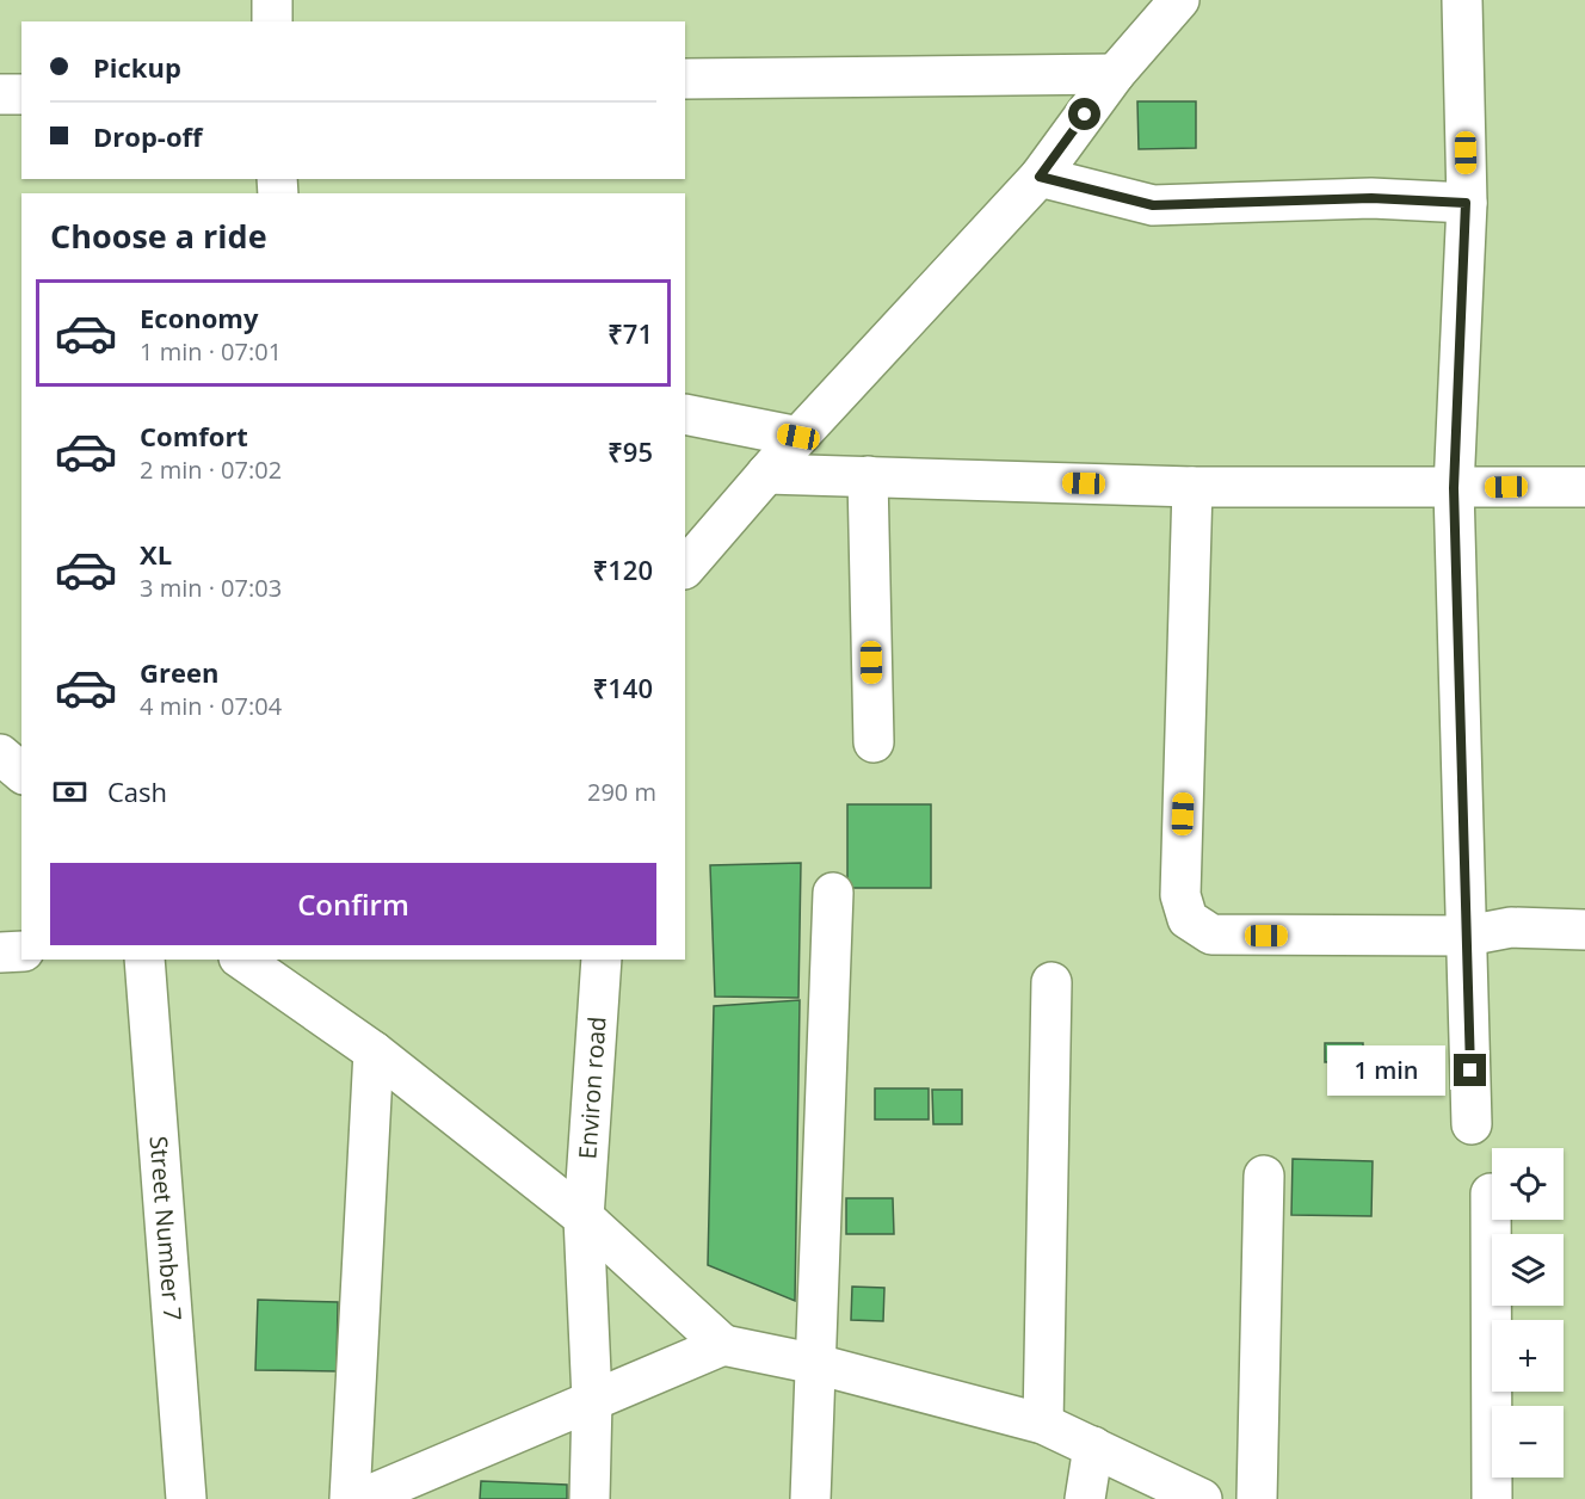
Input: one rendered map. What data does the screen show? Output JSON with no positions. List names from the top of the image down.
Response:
{
  "streets": {
    "street": ["Environ road", "Street Number 7"]
  },
  "page": {
    "banner": ["Pickup", "Drop-off"],
    "heading": "Choose a ride",
    "list": [
      {
        "name": "Economy",
        "note": "1 min · 07:01",
        "value": "₹71"
      },
      {
        "name": "Comfort",
        "note": "2 min · 07:02",
        "value": "₹95"
      },
      {
        "name": "XL",
        "note": "3 min · 07:03",
        "value": "₹120"
      },
      {
        "name": "Green",
        "note": "4 min · 07:04",
        "value": "₹140"
      }
    ],
    "pay": ["Cash", "290 m"],
    "buttons": "Confirm",
    "bubble": "1 min",
    "map_buttons": ["+", "−"]
  }
}
